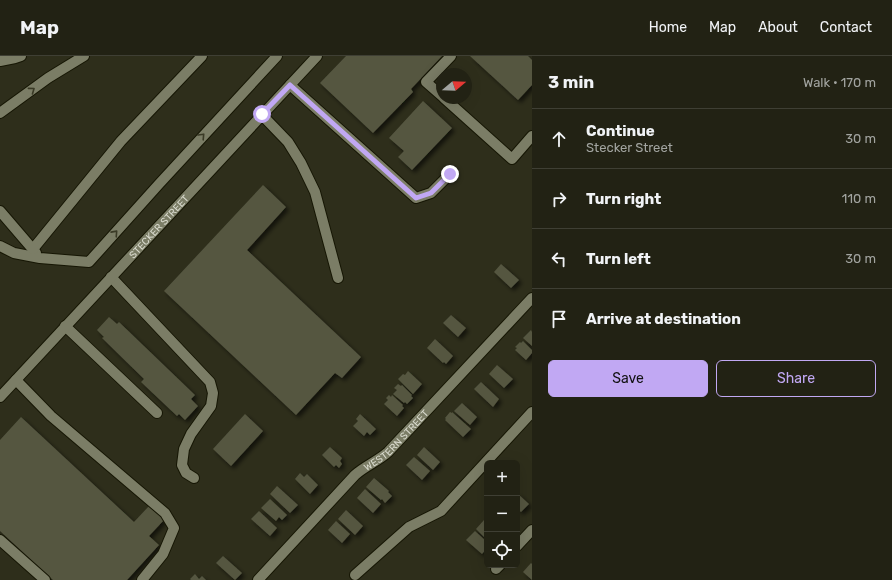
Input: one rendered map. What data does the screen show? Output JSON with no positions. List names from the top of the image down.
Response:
{
  "streets": {
    "street": ["STECKER STREET", "WESTERN STREET"]
  },
  "north": "right",
  "page": {
    "header": "Map",
    "nav": [
      "Home",
      "Map",
      "About",
      "Contact"
    ],
    "heading": ["3 min", "Walk · 170 m"],
    "list": [
      ["Continue", "Stecker Street", "30 m"],
      ["Turn right", "110 m"],
      ["Turn left", "30 m"],
      "Arrive at destination"
    ],
    "buttons": ["Save", "Share"],
    "map_buttons": ["+", "−"]
  }
}
